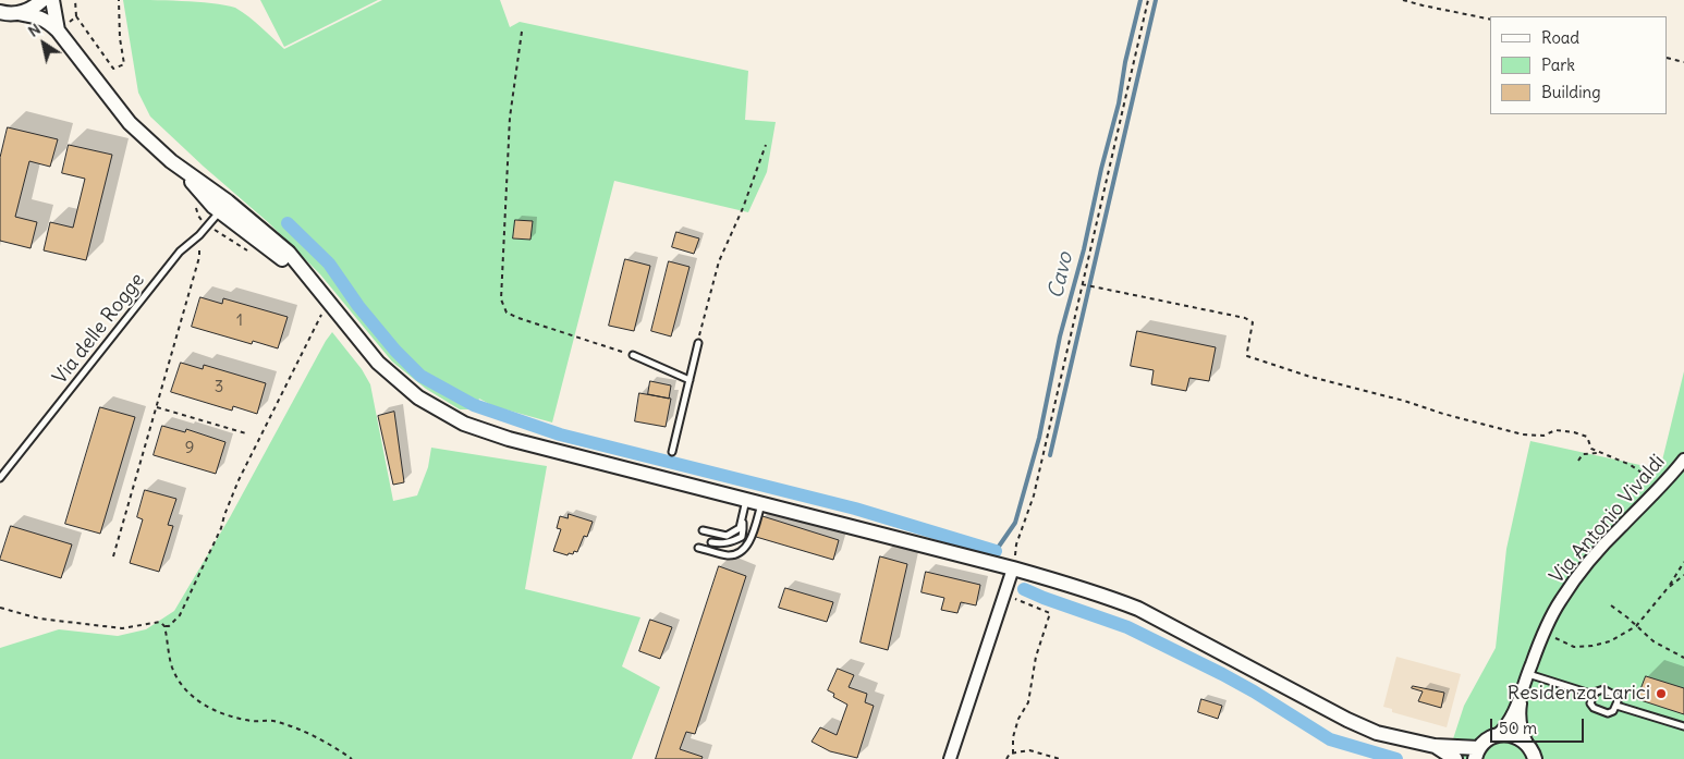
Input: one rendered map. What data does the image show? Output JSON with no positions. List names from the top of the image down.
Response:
{
  "streets": {
    "street": ["Via Antonio Vivaldi"],
    "lane": ["Via delle Rogge"]
  },
  "water": ["Cavo"],
  "places": ["Residenza Larici"],
  "house_numbers": ["1", "3", "9"],
  "legend": ["Road", "Park", "Building"],
  "scale_bar": "50 m",
  "north": "top left"
}
